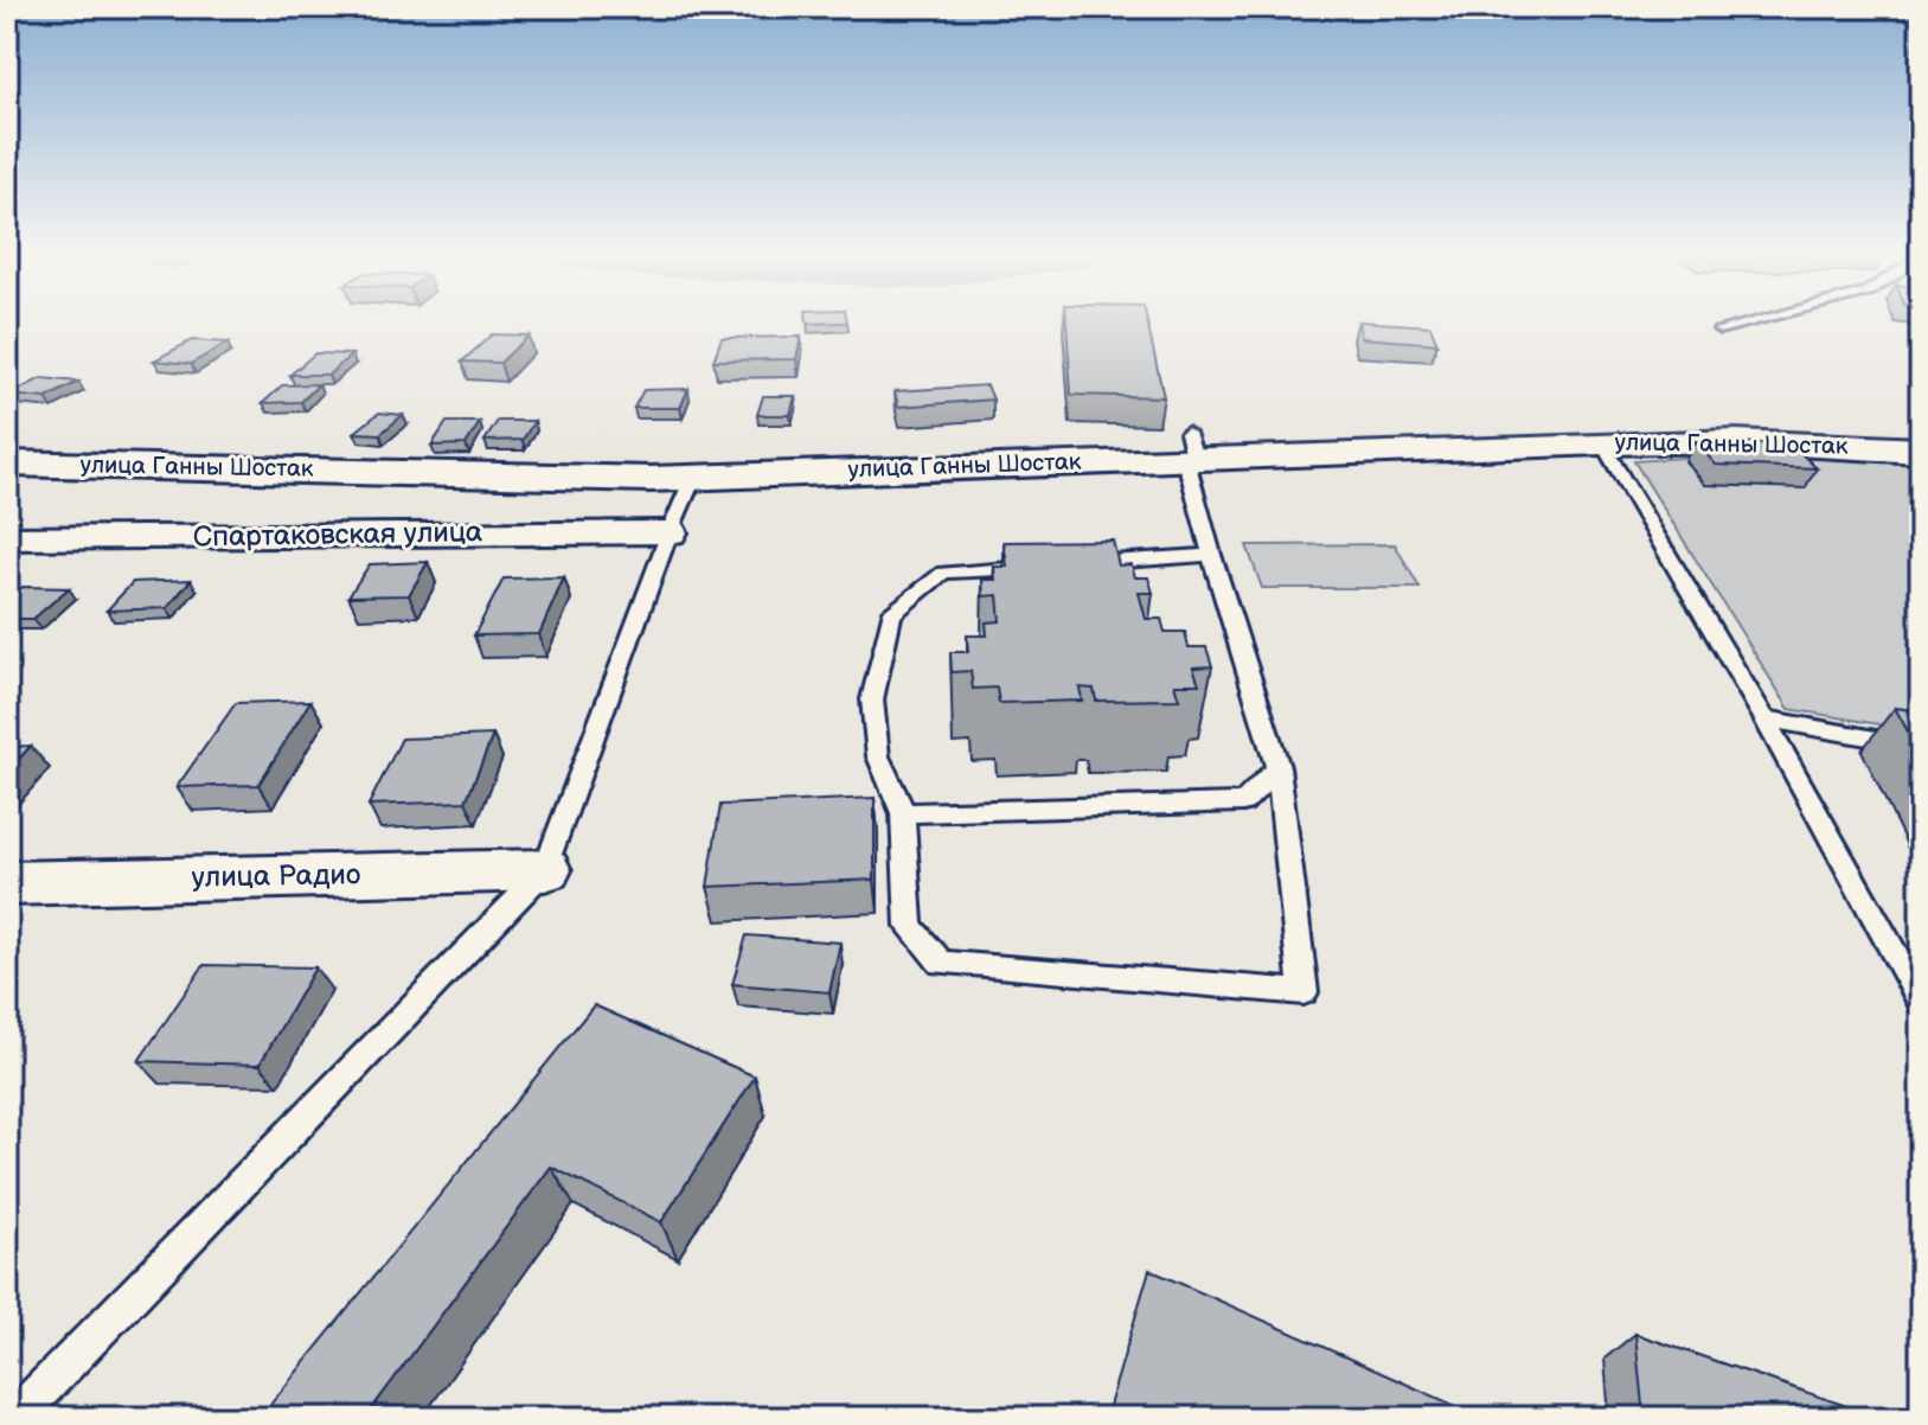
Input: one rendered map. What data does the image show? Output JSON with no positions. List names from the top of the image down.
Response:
{
  "streets": {
    "main road": ["улица Ганны Шостак"],
    "street": ["Спартаковская улица", "улица Радио"]
  }
}
